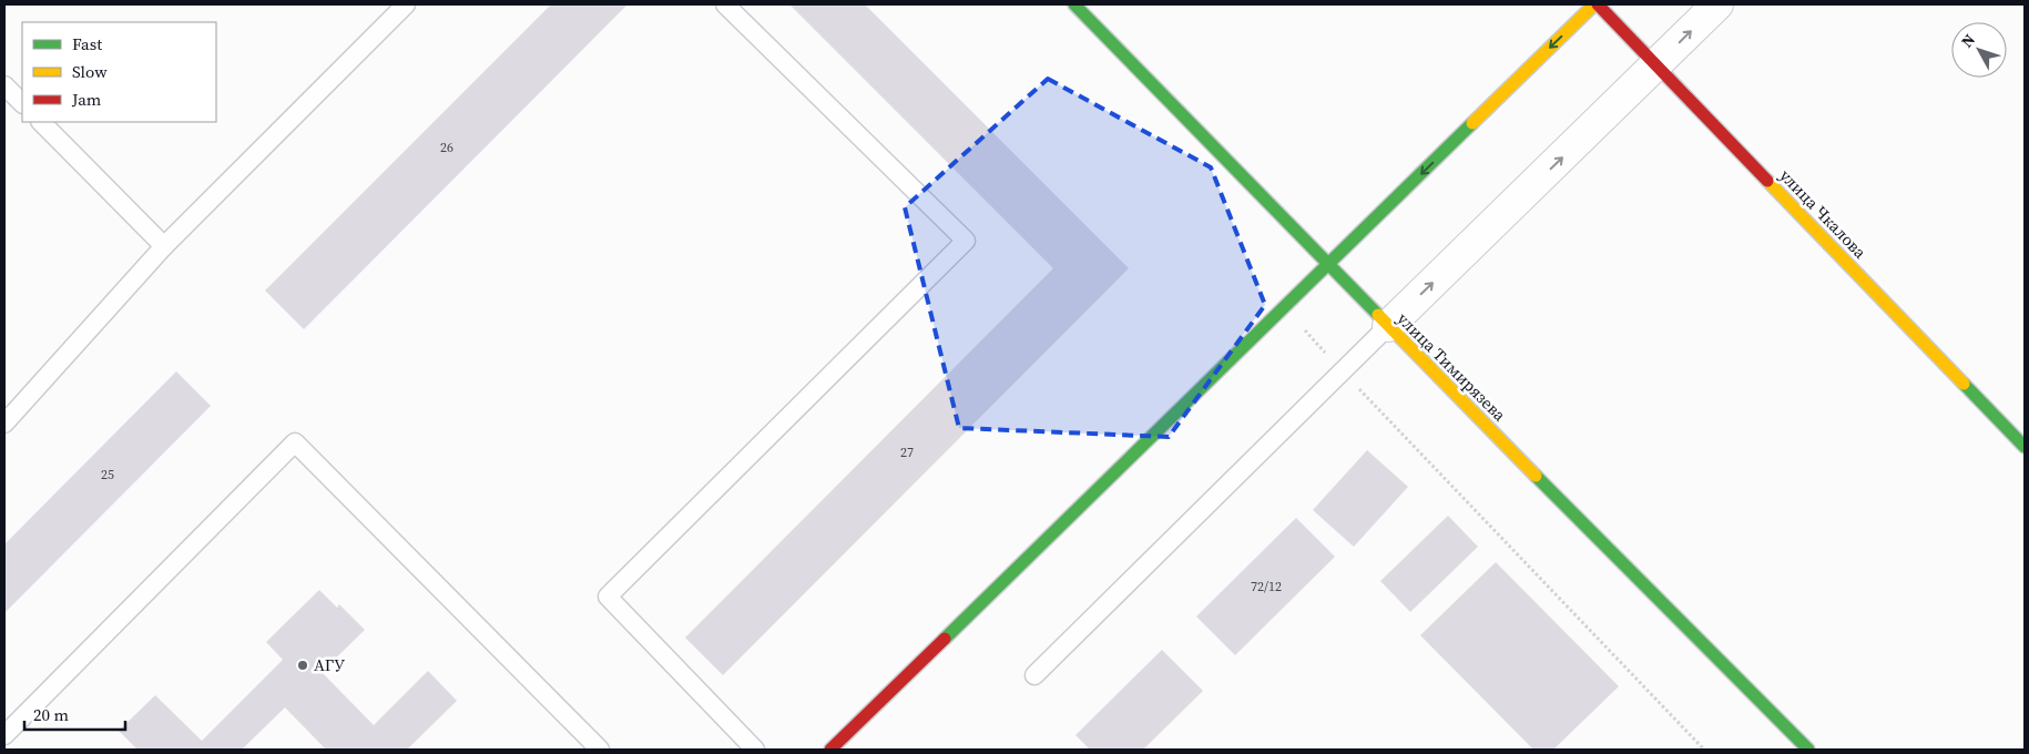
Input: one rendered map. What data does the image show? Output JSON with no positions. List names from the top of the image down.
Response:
{
  "streets": {
    "street": ["улица Чкалова", "улица Тимирязева"]
  },
  "places": ["АГУ"],
  "house_numbers": [
    "26",
    "27",
    "25",
    "72/12"
  ],
  "legend": ["Fast", "Slow", "Jam"],
  "scale_bar": "20 m",
  "north": "top left"
}
